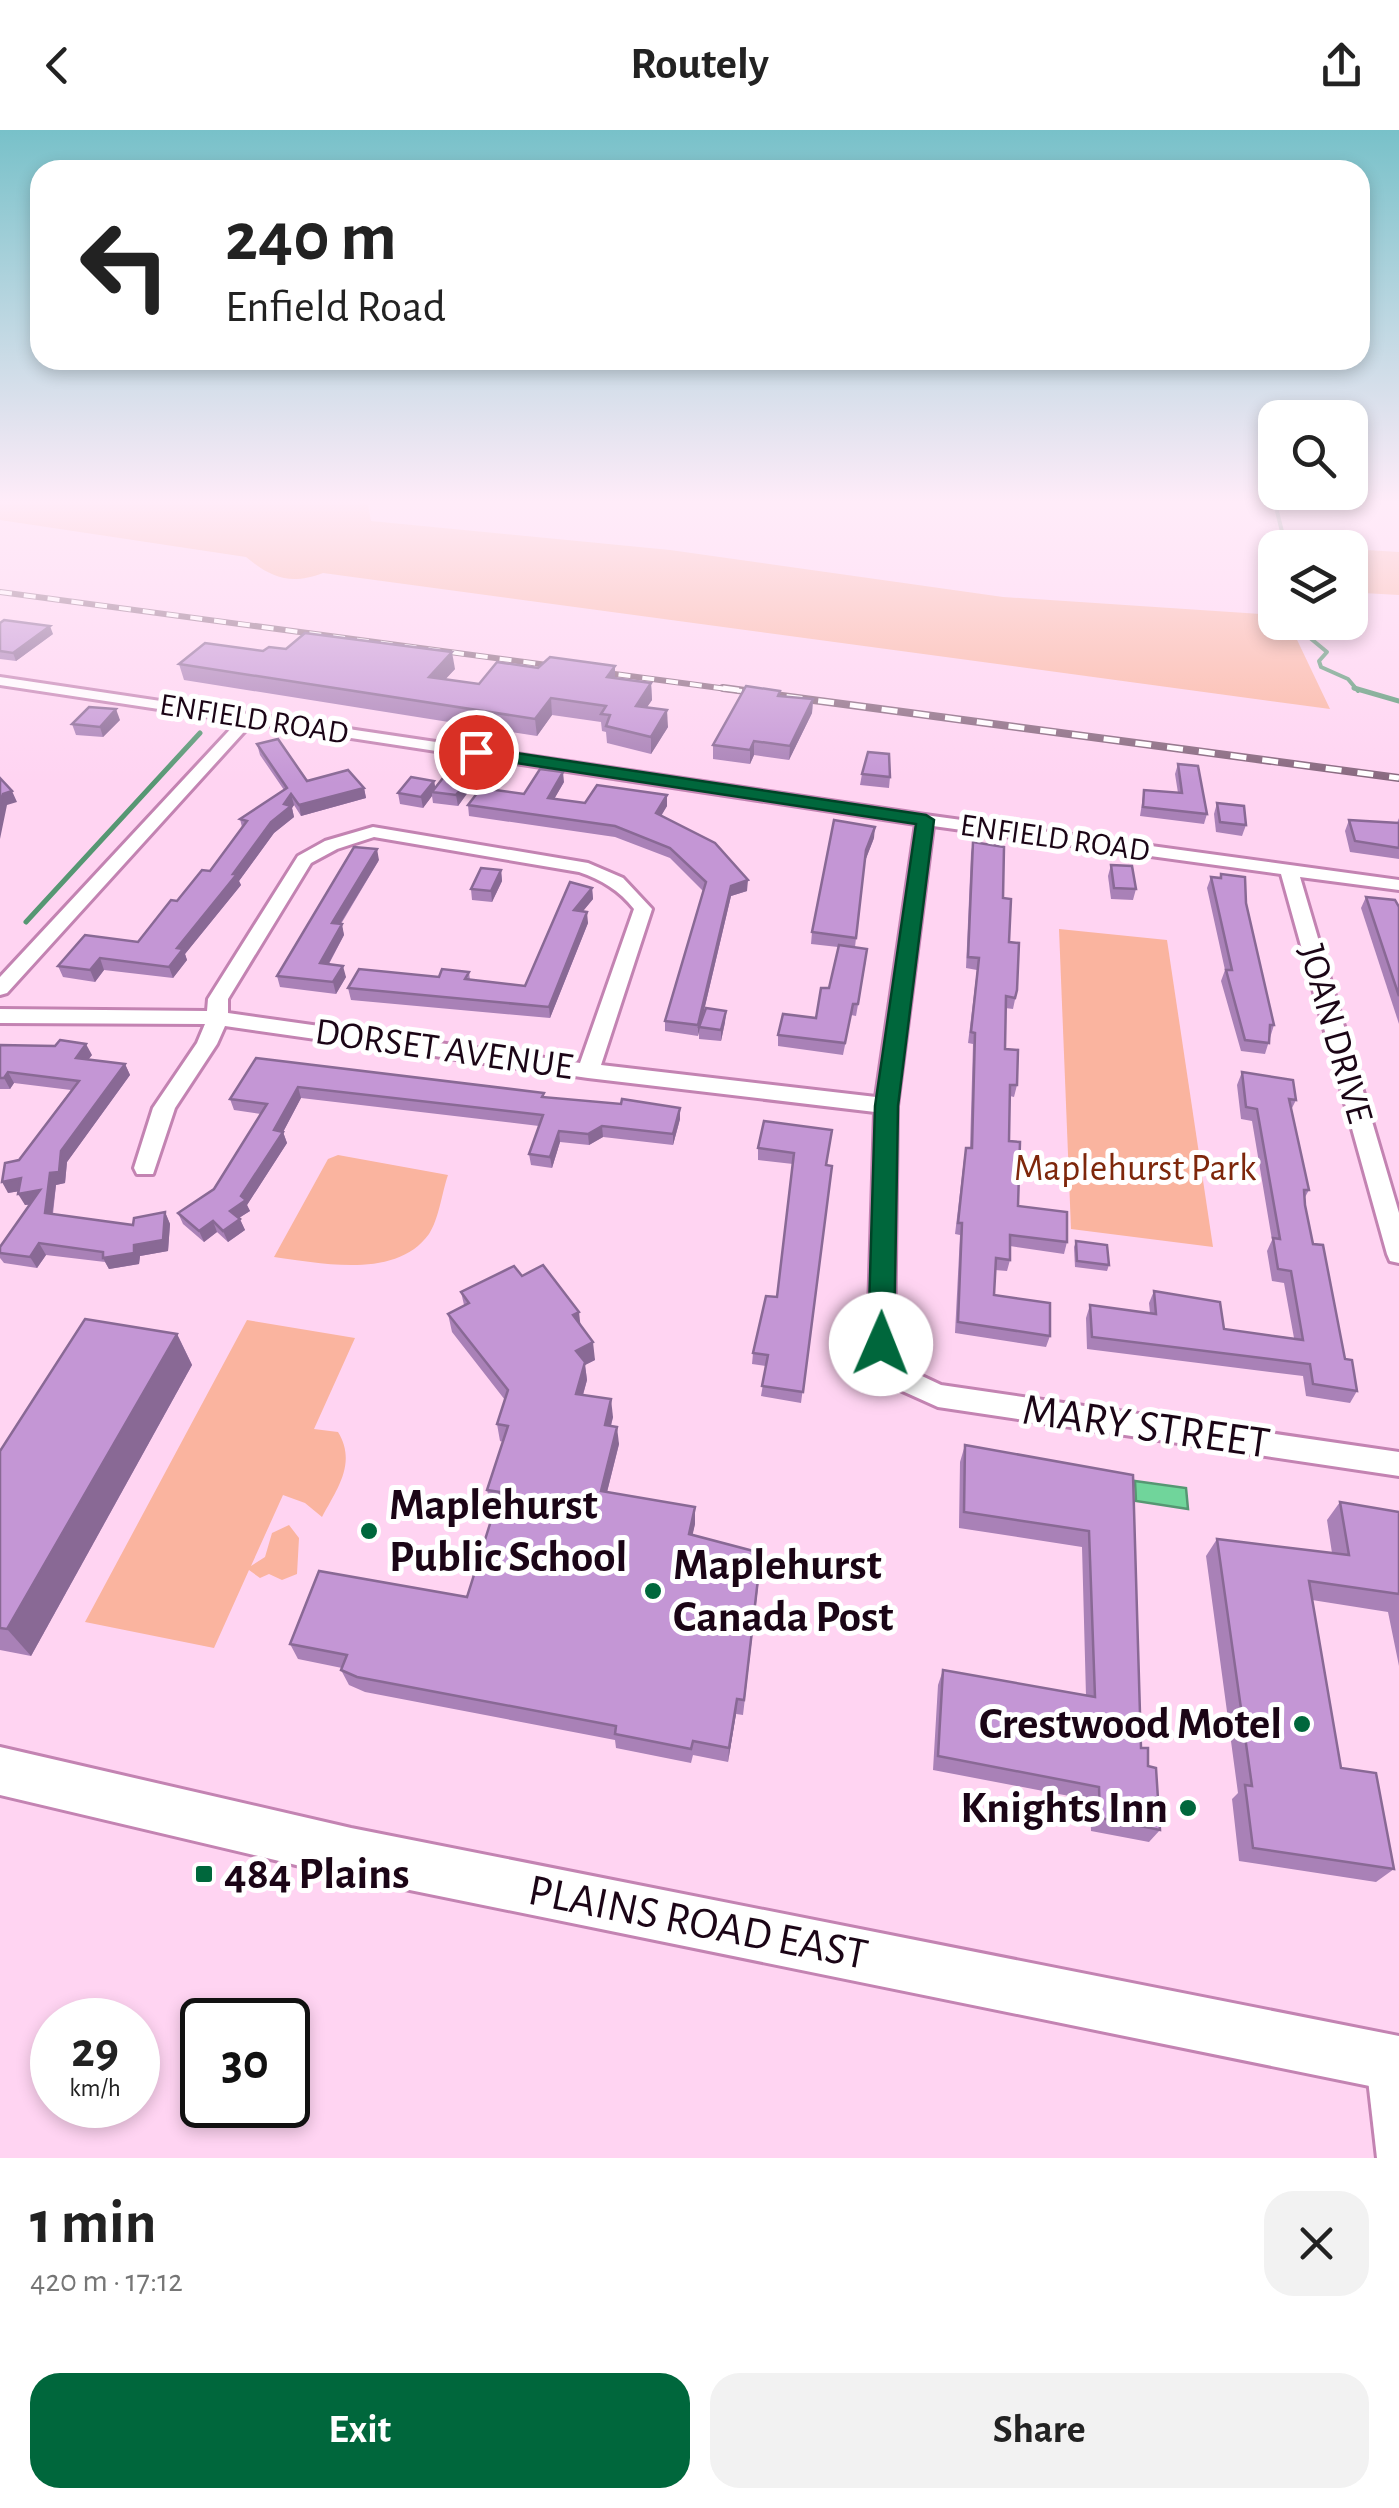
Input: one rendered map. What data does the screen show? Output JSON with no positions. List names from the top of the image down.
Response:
{
  "streets": {
    "main road": ["PLAINS ROAD EAST"],
    "street": [
      "ENFIELD ROAD",
      "JOAN DRIVE",
      "DORSET AVENUE",
      "MARY STREET"
    ]
  },
  "crossings": [
    ["ENFIELD ROAD", "JOAN DRIVE"],
    ["DORSET AVENUE", "MARY STREET"]
  ],
  "parks": ["Maplehurst Park"],
  "places": {
    "other": [
      "Maplehurst Public School",
      "Maplehurst Canada Post",
      "Crestwood Motel",
      "Knights Inn"
    ],
    "transit": ["484 Plains"]
  },
  "page": {
    "header": "Routely",
    "turn": ["240 m", "Enfield Road"],
    "speed": "29 km/h",
    "limit": "30",
    "heading": ["1 min", "420 m · 17:12"],
    "buttons": ["Exit", "Share"]
  }
}
